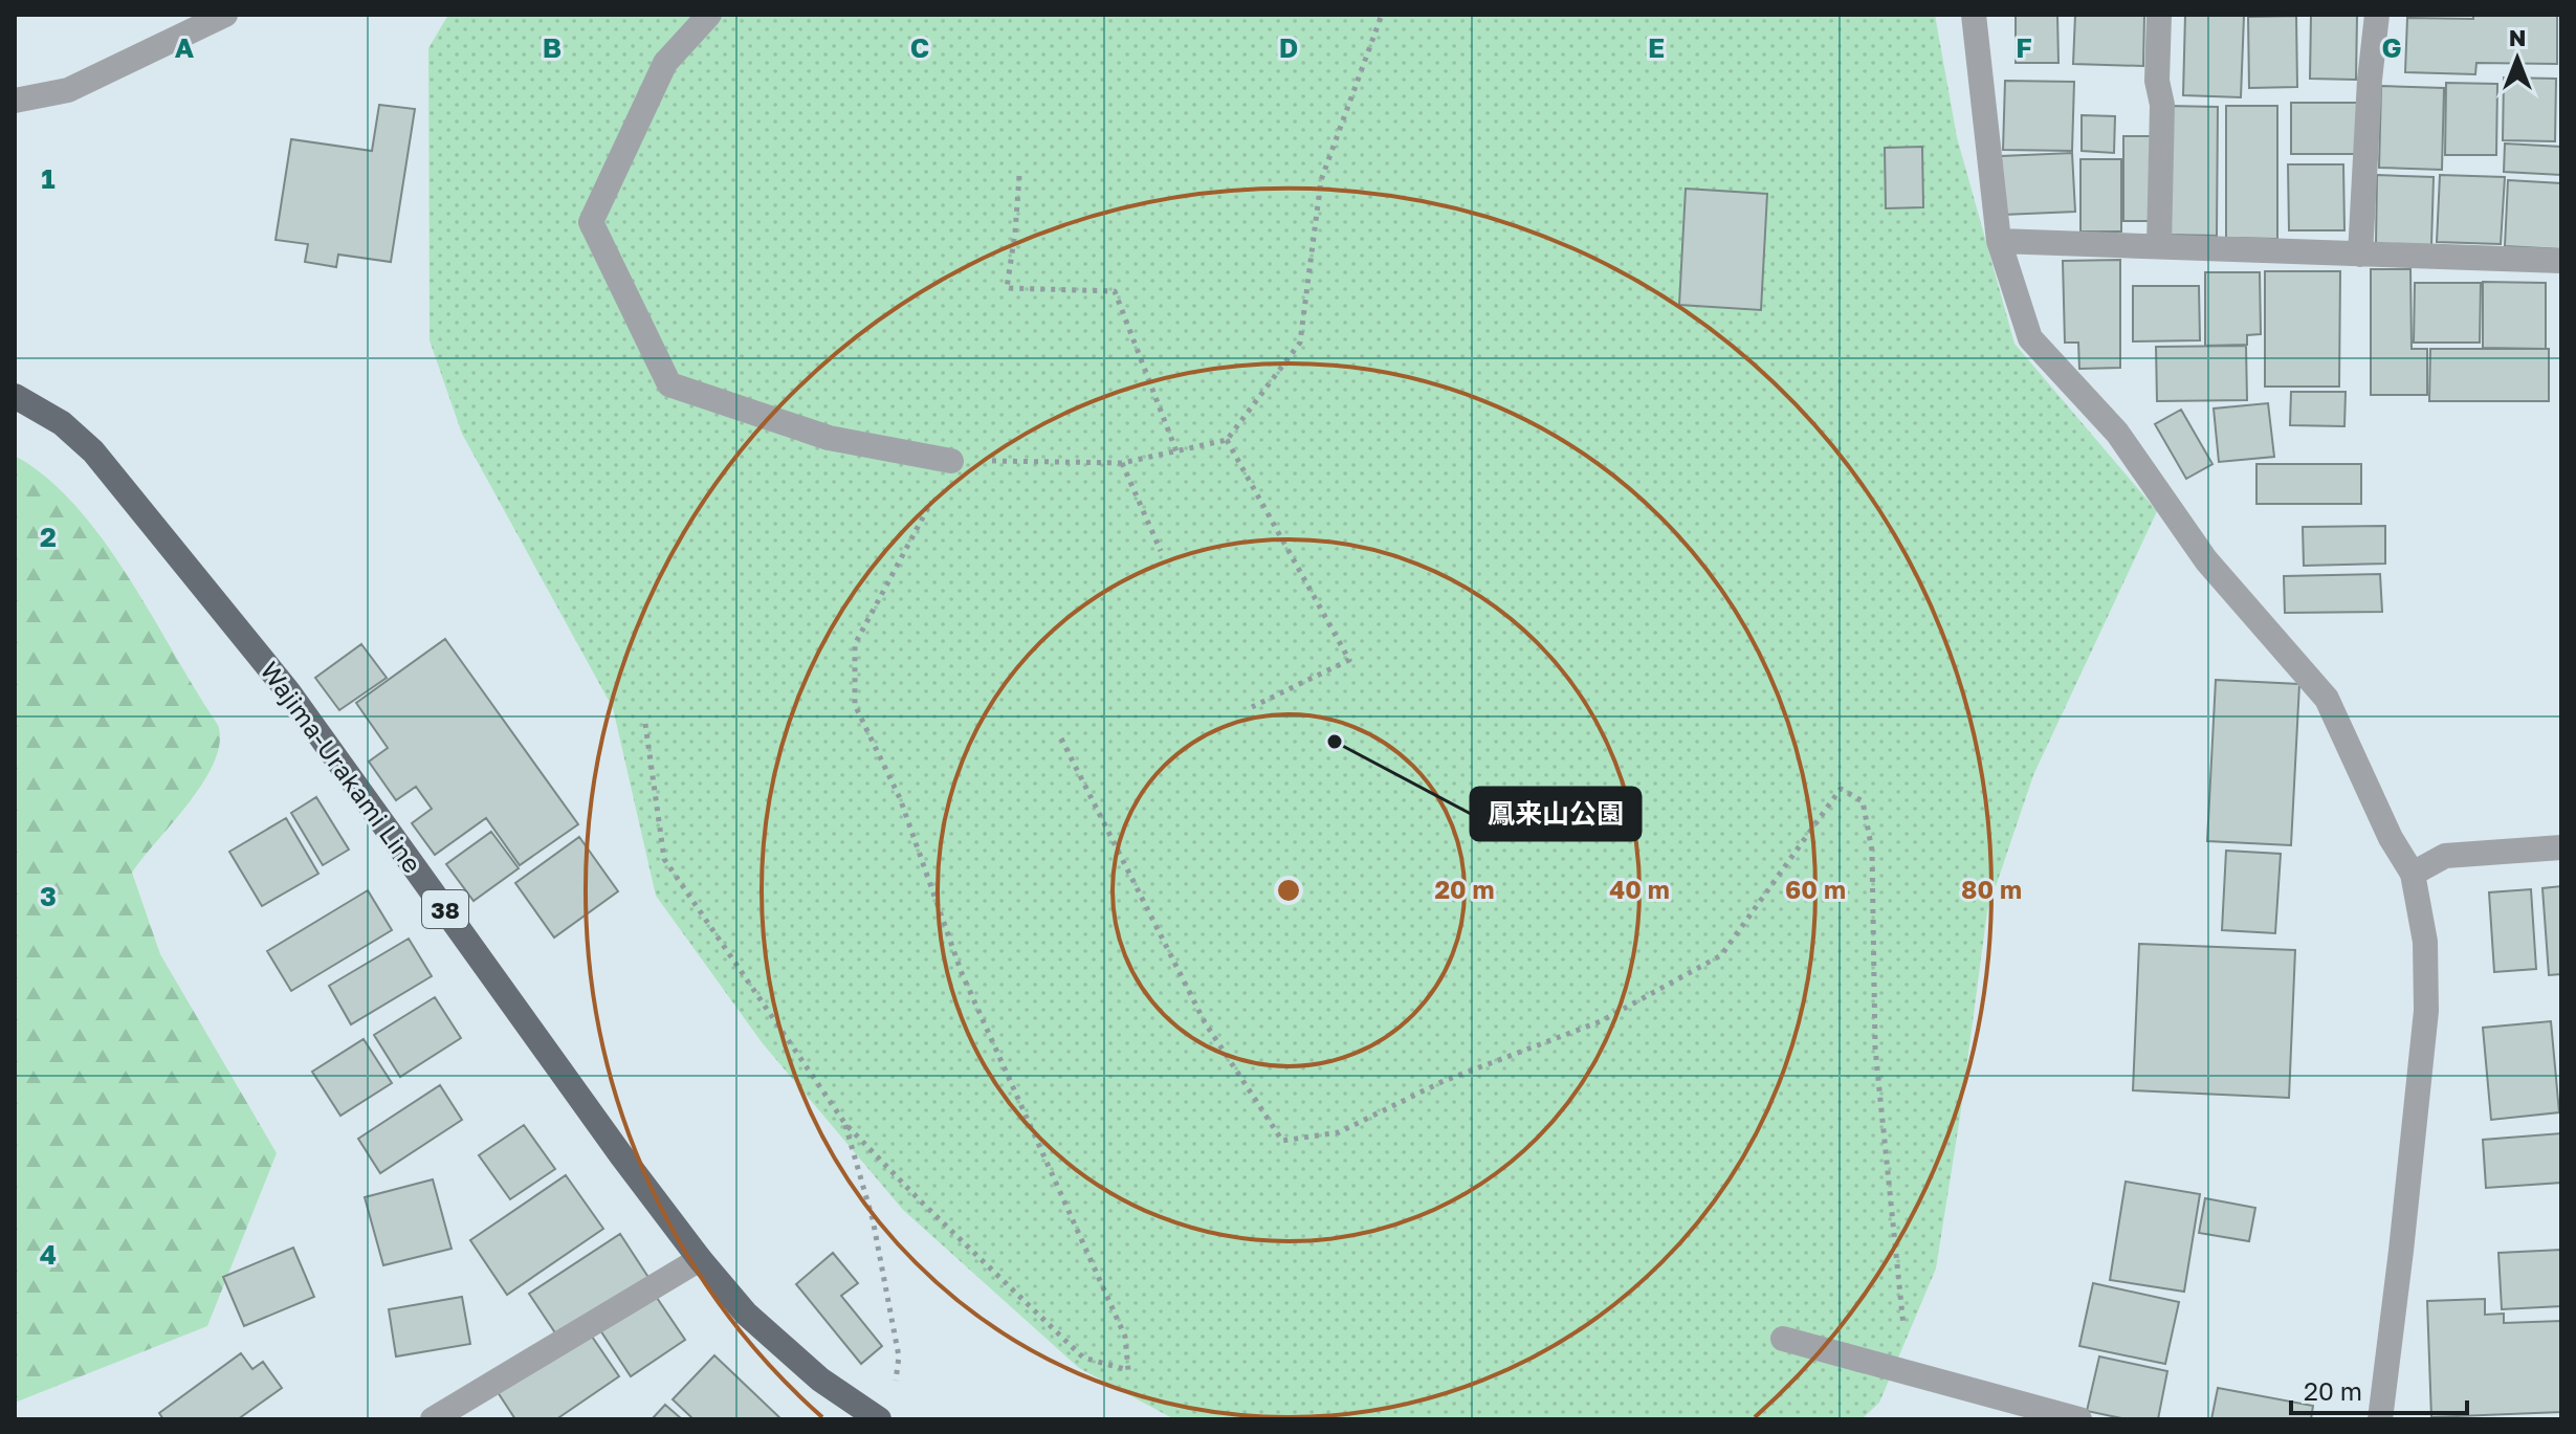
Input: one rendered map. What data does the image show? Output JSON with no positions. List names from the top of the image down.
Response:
{
  "streets": {
    "main road": ["Wajima-Urakami Line", "38"]
  },
  "places": ["鳳来山公園"],
  "scale_bar": "20 m",
  "north": "top",
  "grid": {
    "columns": [
      "A",
      "B",
      "C",
      "D",
      "E",
      "F",
      "G"
    ],
    "rows": [
      "1",
      "2",
      "3",
      "4"
    ]
  },
  "rings": [
    "20 m",
    "40 m",
    "60 m",
    "80 m"
  ]
}
